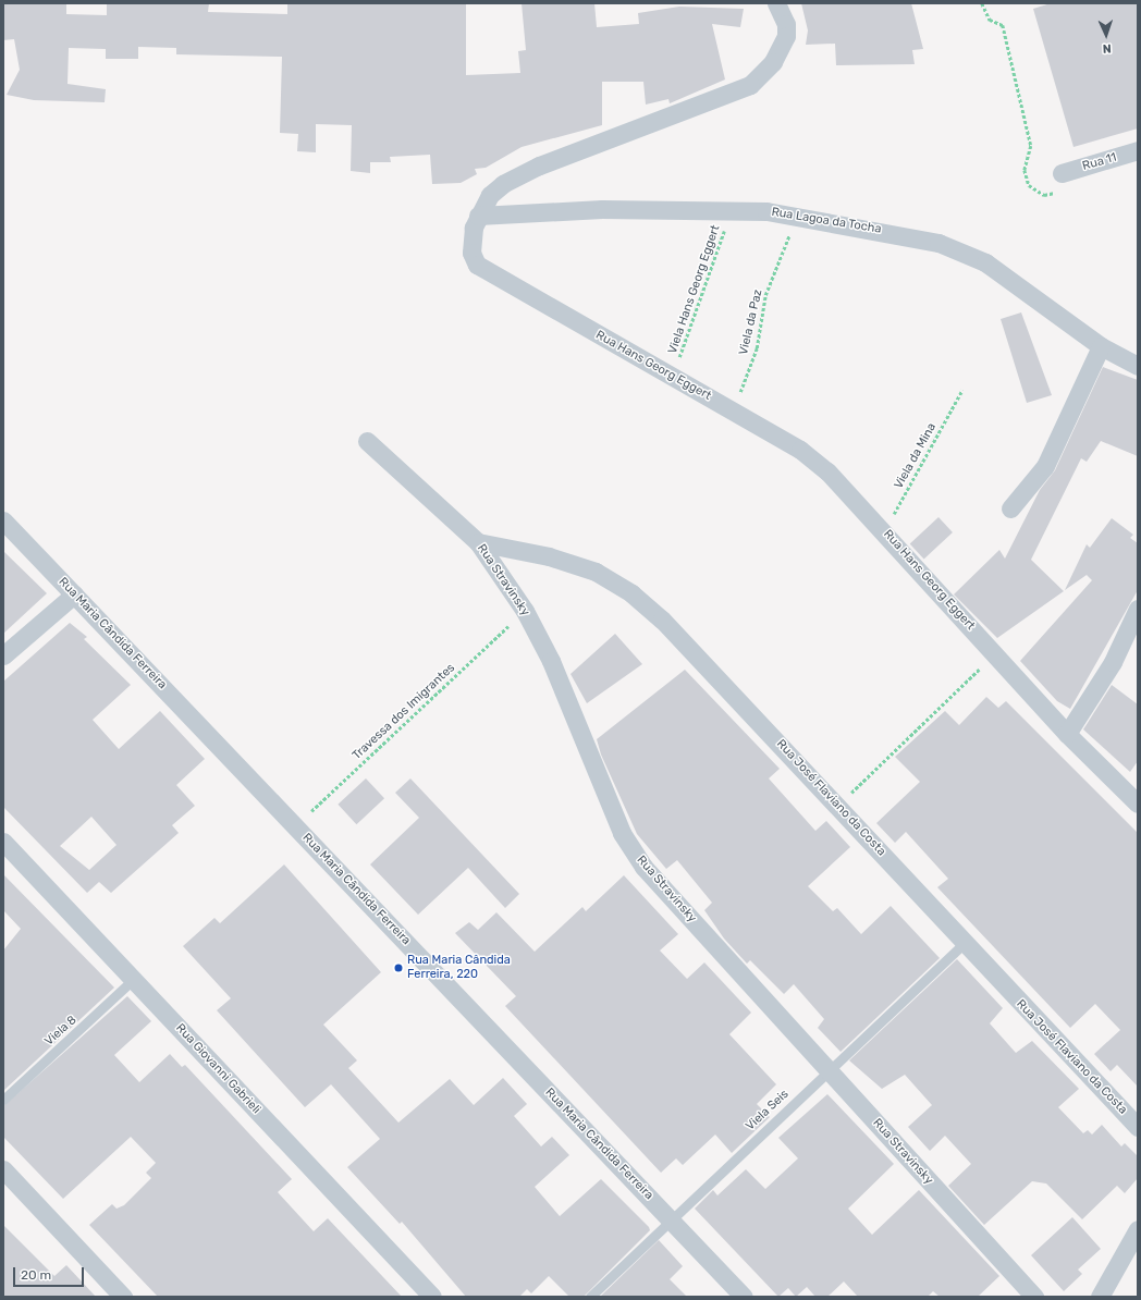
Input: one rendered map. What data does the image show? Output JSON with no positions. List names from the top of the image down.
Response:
{
  "streets": {
    "street": [
      "Rua 11",
      "Rua Lagoa da Tocha",
      "Rua Hans Georg Eggert",
      "Rua Stravinsky",
      "Rua Maria Cândida Ferreira",
      "Rua José Flaviano da Costa",
      "Rua Giovanni Gabrieli"
    ],
    "lane": ["Viela 8", "Viela Seis"],
    "path": [
      "Viela Hans Georg Eggert",
      "Viela da Paz",
      "Viela da Mina",
      "Travessa dos Imigrantes"
    ]
  },
  "crossings": [
    ["Rua Lagoa da Tocha", "Viela Hans Georg Eggert"],
    ["Rua Lagoa da Tocha", "Viela da Paz"],
    ["Rua Lagoa da Tocha", "Rua Hans Georg Eggert"],
    ["Viela Hans Georg Eggert", "Rua Hans Georg Eggert"],
    ["Viela da Paz", "Rua Hans Georg Eggert"],
    ["Rua Hans Georg Eggert", "Viela da Mina"],
    ["Rua Stravinsky", "Travessa dos Imigrantes"],
    ["Rua Stravinsky", "Rua José Flaviano da Costa"],
    ["Rua Stravinsky", "Viela Seis"],
    ["Rua Maria Cândida Ferreira", "Travessa dos Imigrantes"],
    ["Rua Maria Cândida Ferreira", "Viela Seis"],
    ["Rua José Flaviano da Costa", "Viela Seis"],
    ["Viela 8", "Rua Giovanni Gabrieli"]
  ],
  "places": ["Rua Maria Cândida Ferreira, 220"],
  "scale_bar": "20 m",
  "north": "bottom"
}
